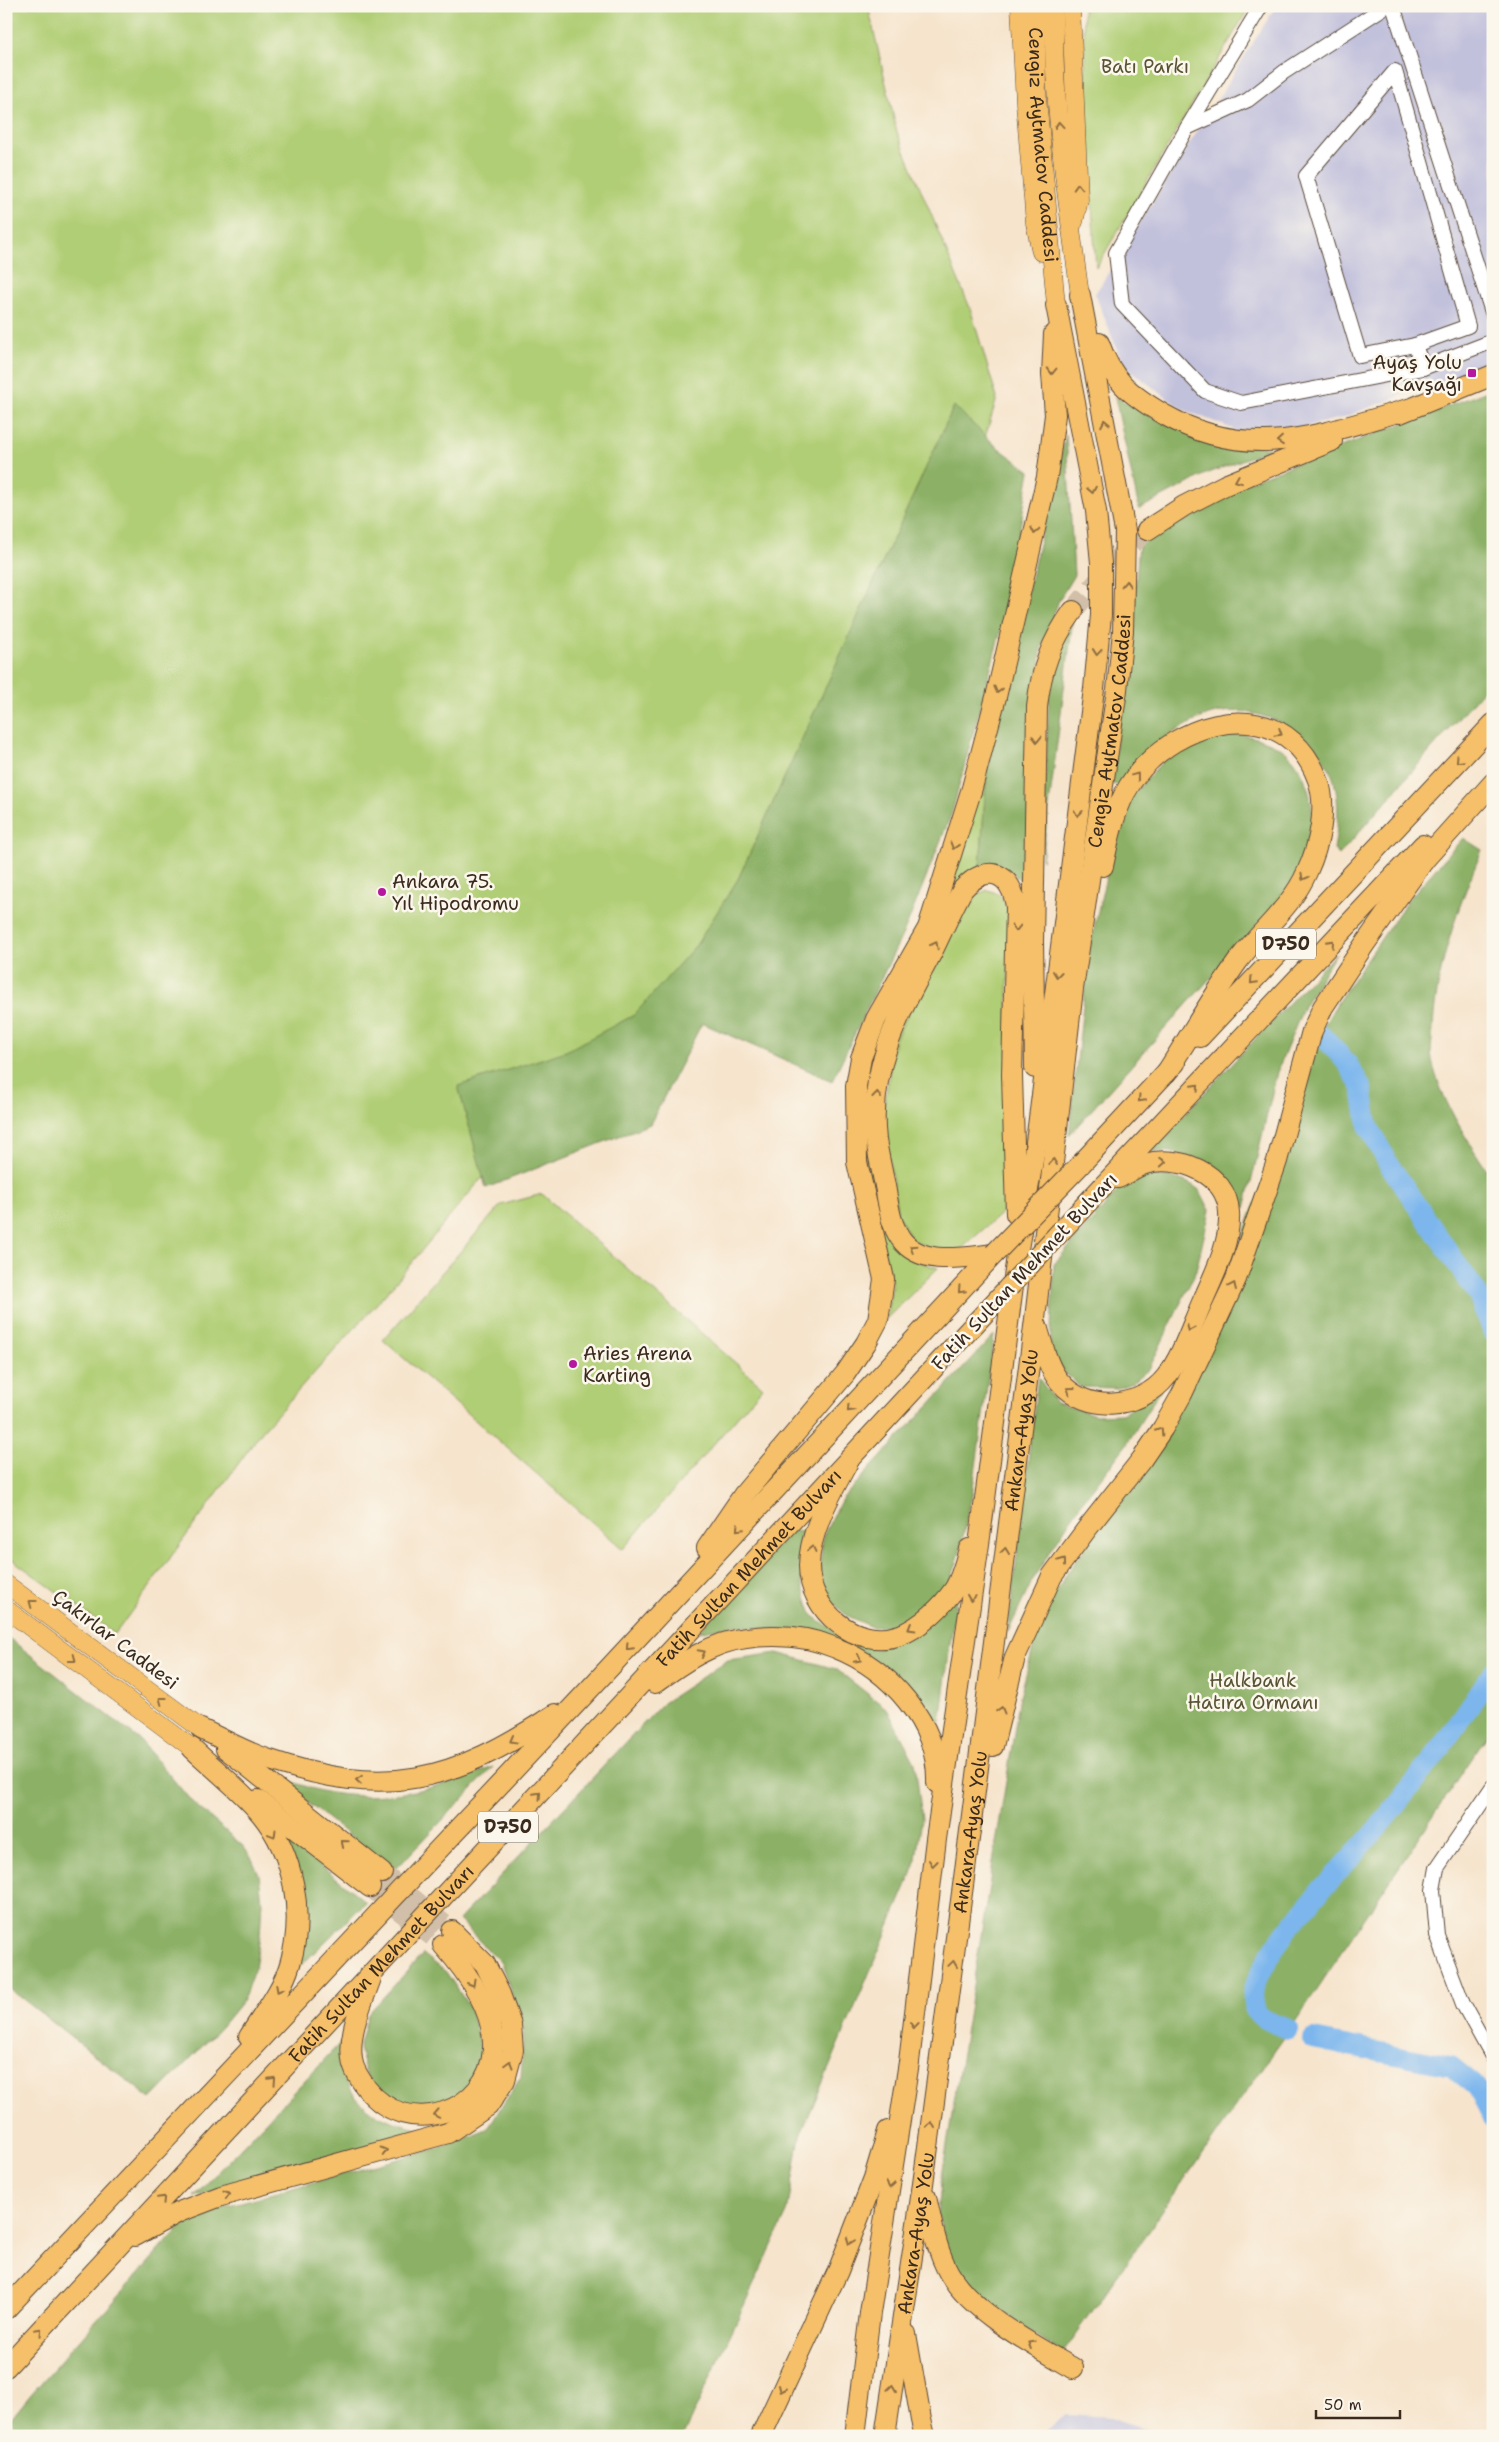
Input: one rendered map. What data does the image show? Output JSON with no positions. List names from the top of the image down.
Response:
{
  "streets": {
    "highway": [
      "Cengiz Aytmatov Caddesi",
      "D750",
      "Fatih Sultan Mehmet Bulvarı",
      "Ankara-Ayaş Yolu"
    ],
    "main road": ["Çakırlar Caddesi"]
  },
  "crossings": [
    ["Cengiz Aytmatov Caddesi", "Ankara-Ayaş Yolu"]
  ],
  "parks": ["Batı Parkı", "Halkbank Hatıra Ormanı"],
  "places": {
    "transit": ["Ayaş Yolu Kavşağı"],
    "other": ["Ankara 75. Yıl Hipodromu", "Aries Arena Karting"]
  },
  "scale_bar": "50 m"
}
